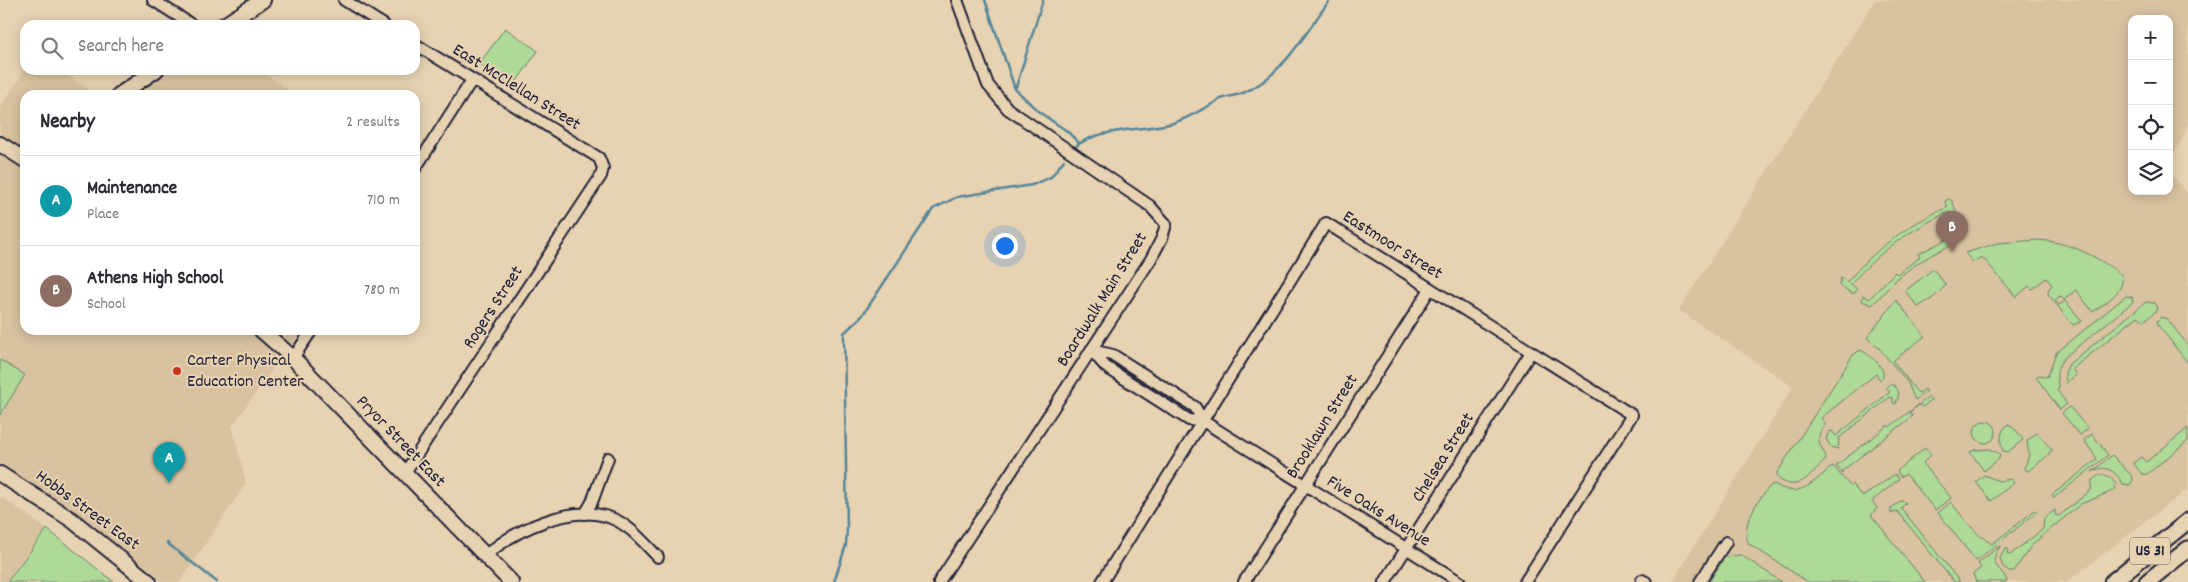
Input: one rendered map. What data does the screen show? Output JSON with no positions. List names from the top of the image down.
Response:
{
  "streets": {
    "main road": ["US 31"],
    "street": [
      "East McClellan Street",
      "Eastmoor Street",
      "Boardwalk Main Street",
      "Rogers Street",
      "Brooklawn Street",
      "Pryor Street East",
      "Chelsea Street",
      "Hobbs Street East",
      "Five Oaks Avenue"
    ]
  },
  "crossings": [
    ["East McClellan Street", "Rogers Street"],
    ["Eastmoor Street", "Brooklawn Street"],
    ["Eastmoor Street", "Chelsea Street"],
    ["Eastmoor Street", "Five Oaks Avenue"],
    ["Boardwalk Main Street", "Five Oaks Avenue"],
    ["Rogers Street", "Pryor Street East"],
    ["Brooklawn Street", "Five Oaks Avenue"],
    ["Chelsea Street", "Five Oaks Avenue"]
  ],
  "places": ["Carter Physical Education Center"],
  "page": {
    "map_buttons": ["+", "−"],
    "search": "Search here",
    "heading": ["Nearby", "2 results"],
    "list": [
      {
        "mark": "A",
        "name": "Maintenance",
        "note": "Place",
        "value": "710 m"
      },
      {
        "mark": "B",
        "name": "Athens High School",
        "note": "School",
        "value": "780 m"
      }
    ],
    "pins": ["B", "A"]
  }
}
